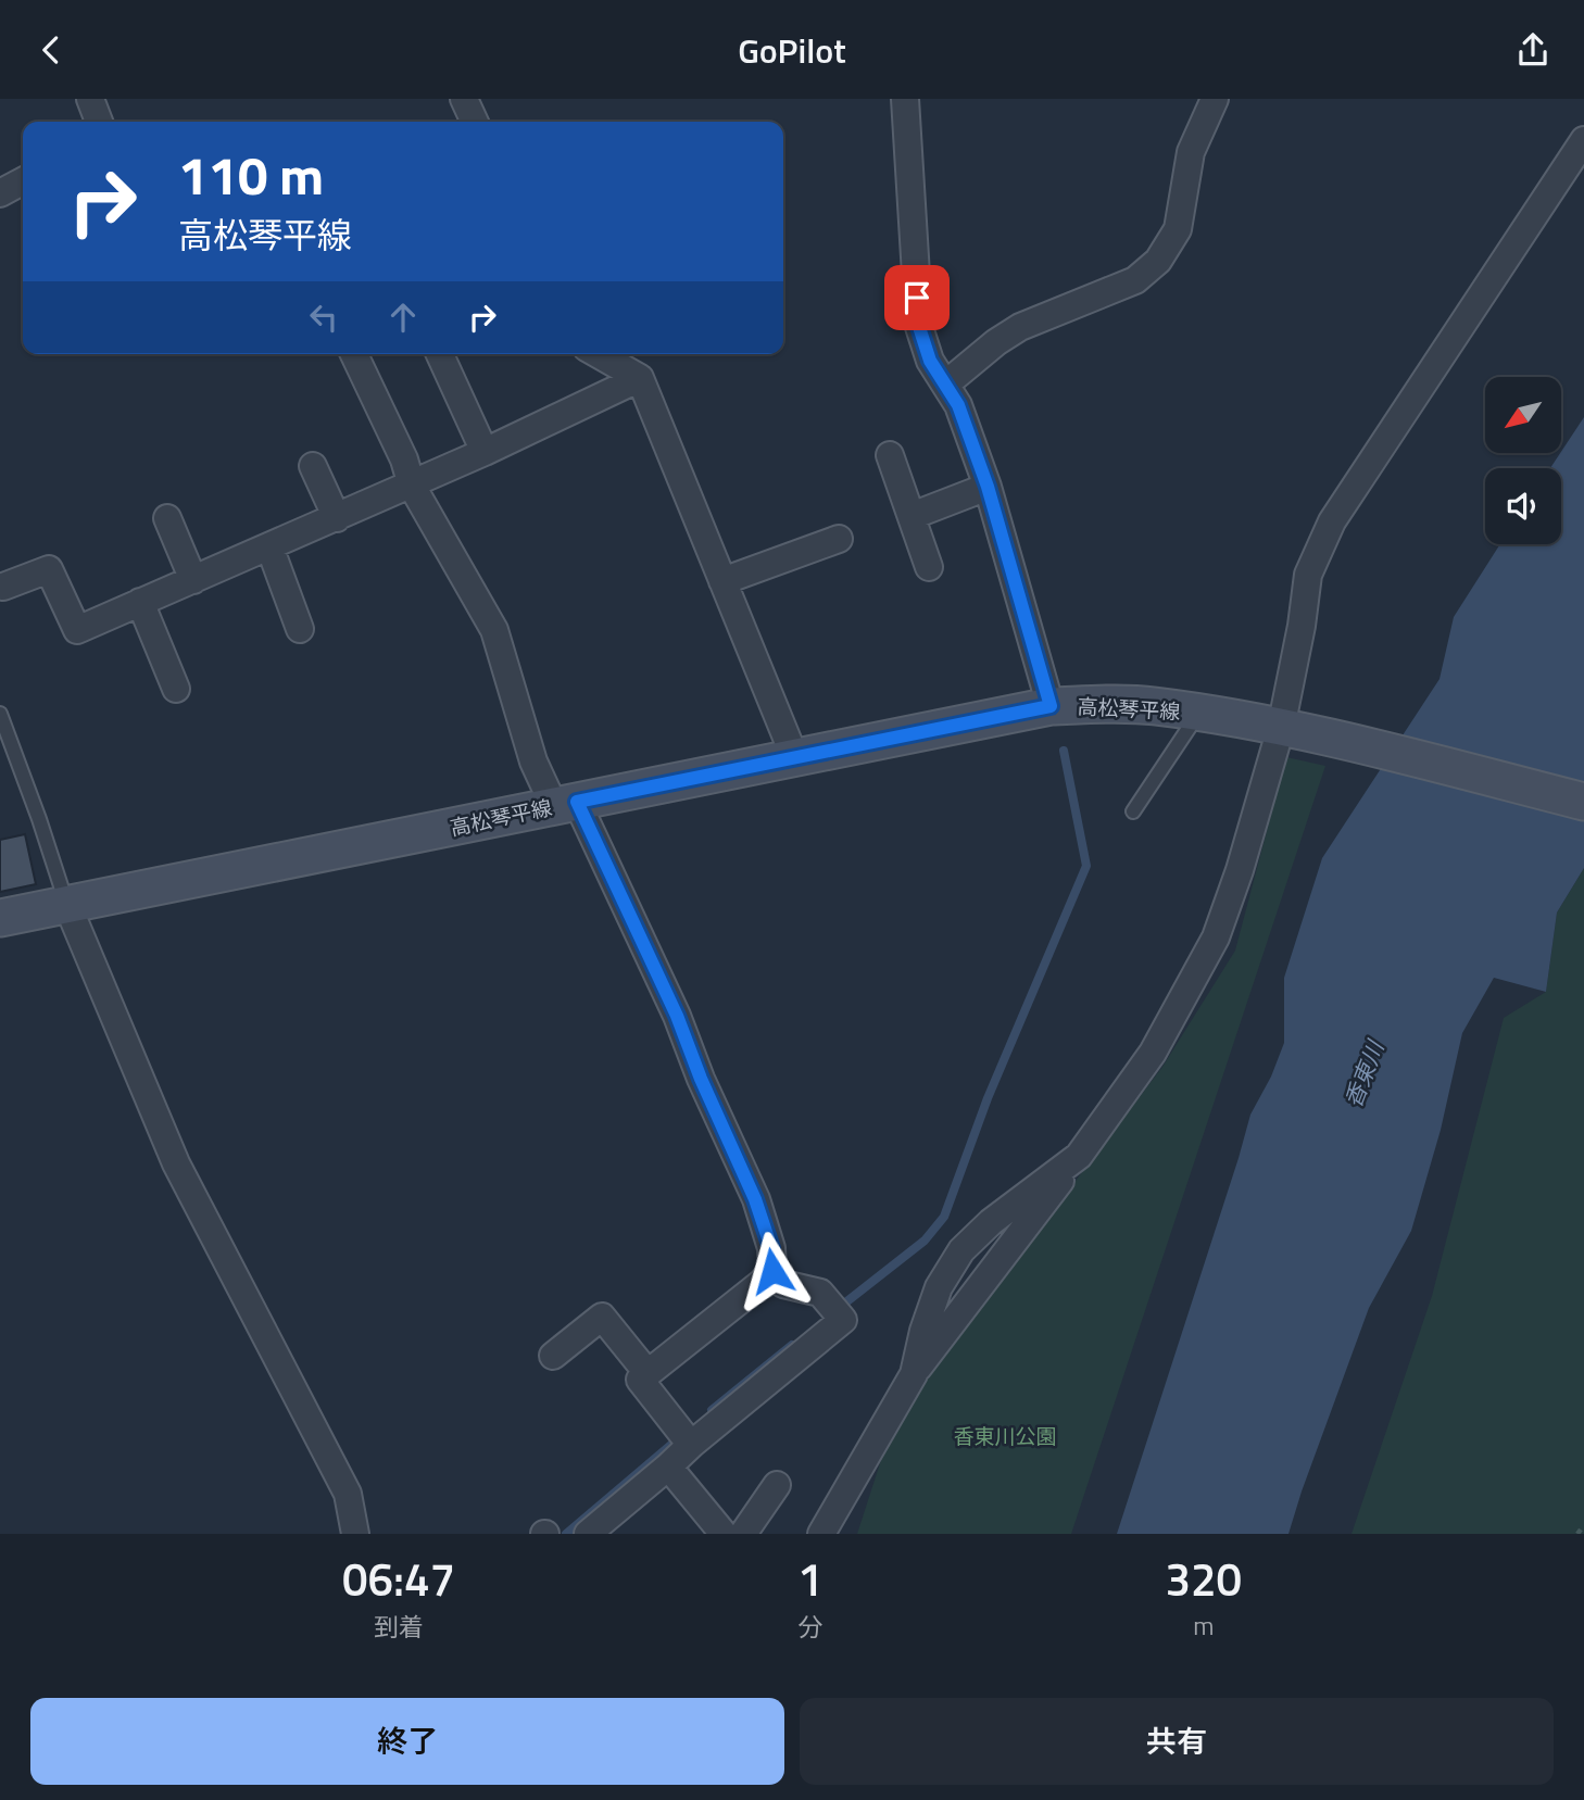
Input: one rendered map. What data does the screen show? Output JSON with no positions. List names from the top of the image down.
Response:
{
  "streets": {
    "main road": ["高松琴平線"]
  },
  "water": ["香東川"],
  "parks": ["香東川公園"],
  "north": "bottom left",
  "page": {
    "header": "GoPilot",
    "turn": ["110 m", "高松琴平線"],
    "eta": [
      "06:47",
      "到着",
      "1",
      "分",
      "320",
      "m"
    ],
    "buttons": ["終了", "共有"]
  }
}
